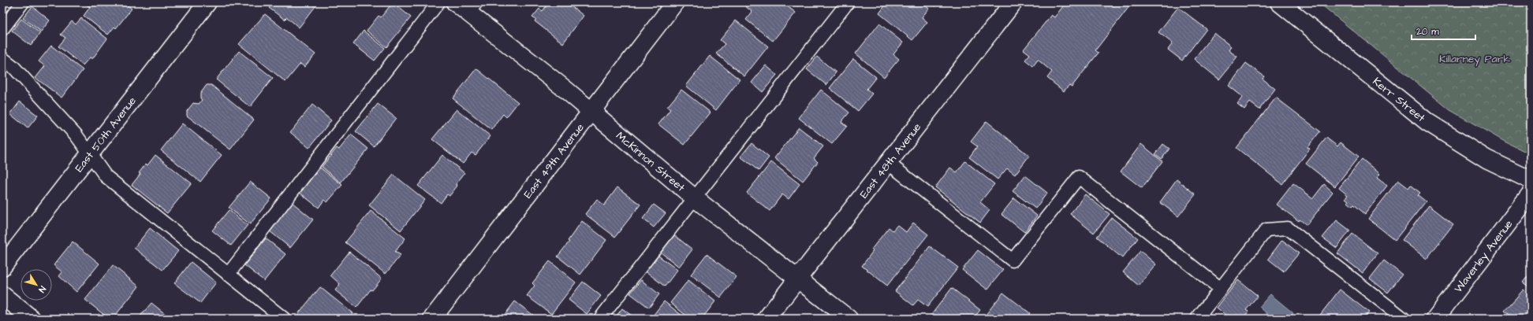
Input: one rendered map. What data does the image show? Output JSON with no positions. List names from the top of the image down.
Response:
{
  "streets": {
    "street": [
      "Kerr Street",
      "East 50th Avenue",
      "East 48th Avenue",
      "East 49th Avenue",
      "McKinnon Street",
      "Waverley Avenue"
    ]
  },
  "crossings": [
    ["East 48th Avenue", "McKinnon Street"],
    ["East 49th Avenue", "McKinnon Street"]
  ],
  "parks": ["Killarney Park"],
  "scale_bar": "20 m",
  "north": "bottom right"
}
